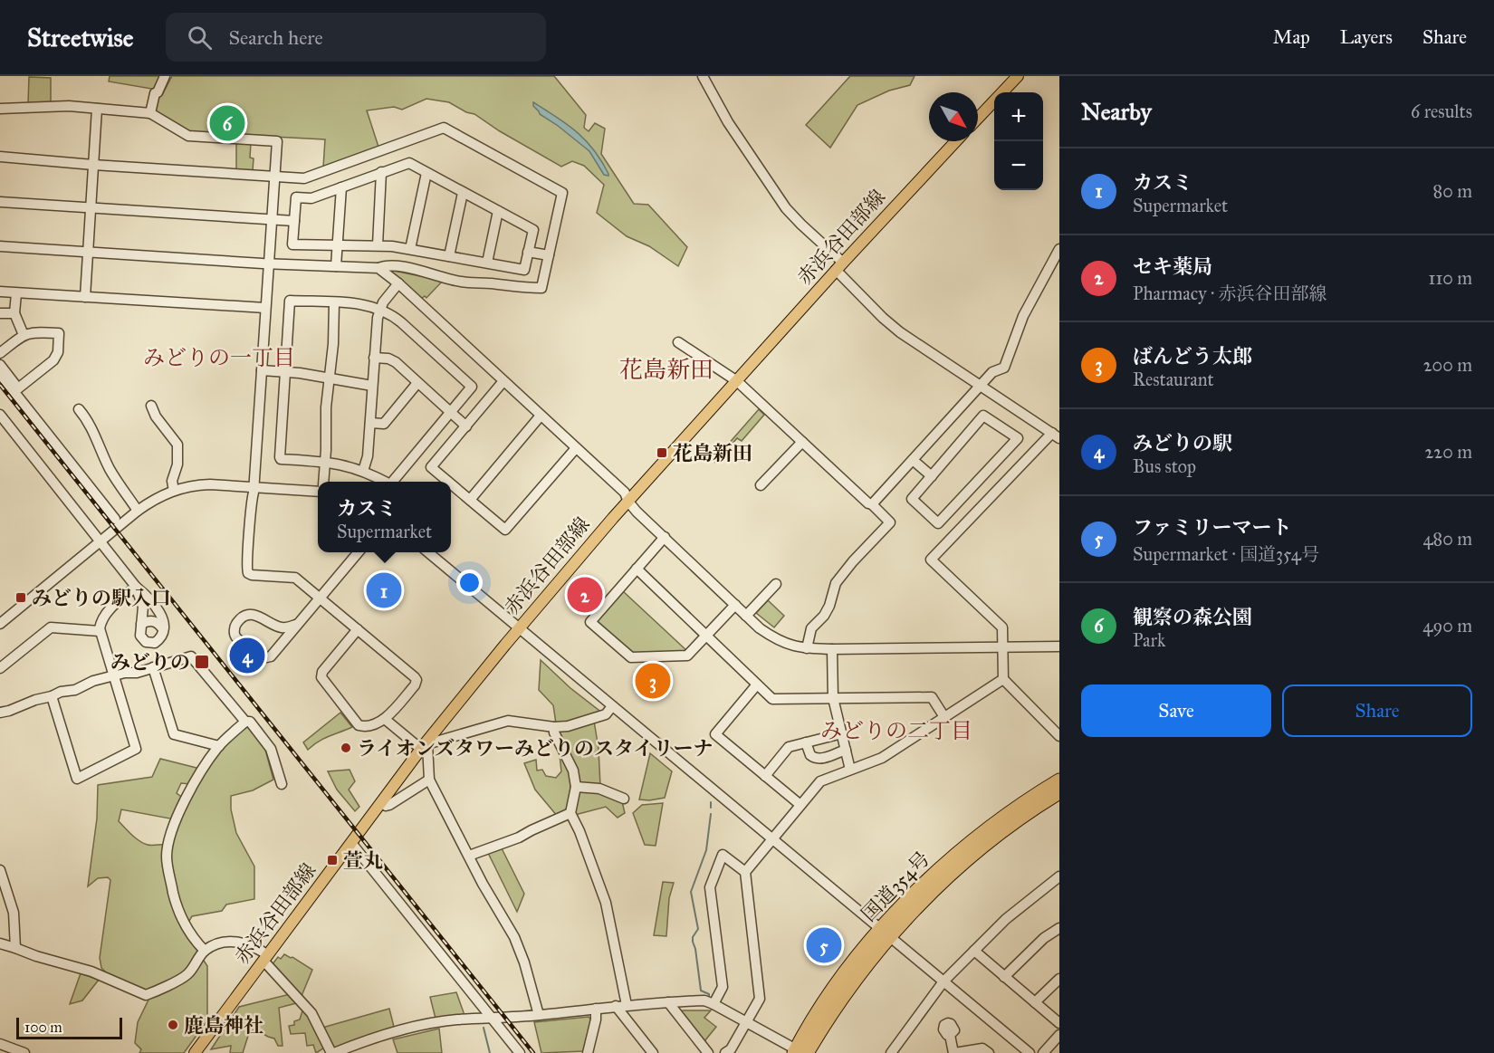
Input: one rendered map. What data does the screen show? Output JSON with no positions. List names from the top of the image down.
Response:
{
  "streets": {
    "highway": ["国道354号"],
    "main road": ["赤浜谷田部線"]
  },
  "districts": ["みどりの一丁目", "花島新田", "みどりの二丁目"],
  "places": {
    "transit": [
      "花島新田",
      "みどりの駅入口",
      "みどりの",
      "萱丸"
    ],
    "other": ["ライオンズタワーみどりのスタイリーナ", "鹿島神社"]
  },
  "scale_bar": "100 m",
  "north": "bottom right",
  "page": {
    "header": "Streetwise",
    "search": "Search here",
    "nav": ["Map", "Layers", "Share"],
    "heading": ["Nearby", "6 results"],
    "map_buttons": ["+", "−"],
    "pins": [
      "6",
      "1",
      "2",
      "4",
      "3",
      "5"
    ],
    "list": [
      {
        "mark": "1",
        "name": "カスミ",
        "note": "Supermarket",
        "value": "80 m"
      },
      {
        "mark": "2",
        "name": "セキ薬局",
        "note": "Pharmacy · 赤浜谷田部線",
        "value": "110 m"
      },
      {
        "mark": "3",
        "name": "ばんどう太郎",
        "note": "Restaurant",
        "value": "200 m"
      },
      {
        "mark": "4",
        "name": "みどりの駅",
        "note": "Bus stop",
        "value": "220 m"
      },
      {
        "mark": "5",
        "name": "ファミリーマート",
        "note": "Supermarket · 国道354号",
        "value": "480 m"
      },
      {
        "mark": "6",
        "name": "観察の森公園",
        "note": "Park",
        "value": "490 m"
      }
    ],
    "popup": ["カスミ", "Supermarket"],
    "buttons": ["Save", "Share"],
    "scale": "100 m"
  }
}
